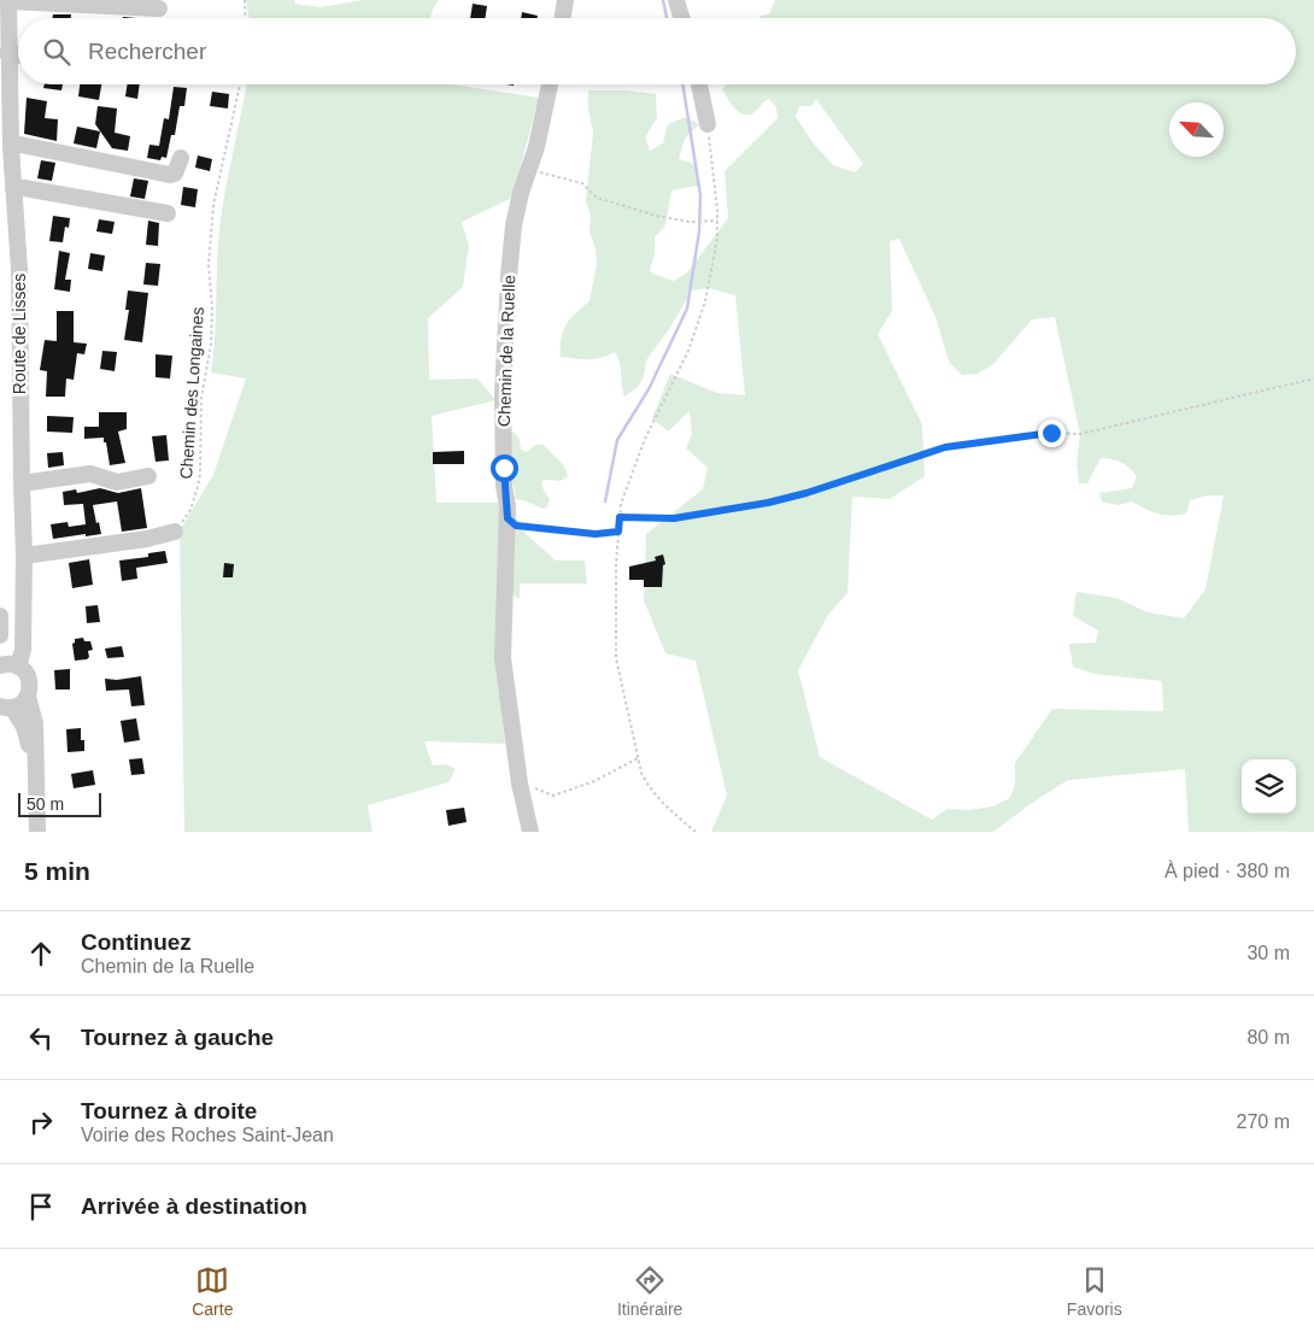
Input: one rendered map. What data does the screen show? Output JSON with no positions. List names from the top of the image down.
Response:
{
  "streets": {
    "street": ["Route de Lisses", "Chemin de la Ruelle"],
    "path": ["Chemin des Longaines"]
  },
  "scale_bar": "50 m",
  "north": "top left",
  "page": {
    "search": "Rechercher",
    "scale": "50 m",
    "heading": ["5 min", "À pied · 380 m"],
    "list": [
      ["Continuez", "Chemin de la Ruelle", "30 m"],
      ["Tournez à gauche", "80 m"],
      ["Tournez à droite", "Voirie des Roches Saint-Jean", "270 m"],
      "Arrivée à destination"
    ],
    "nav": ["Carte", "Itinéraire", "Favoris"]
  }
}
